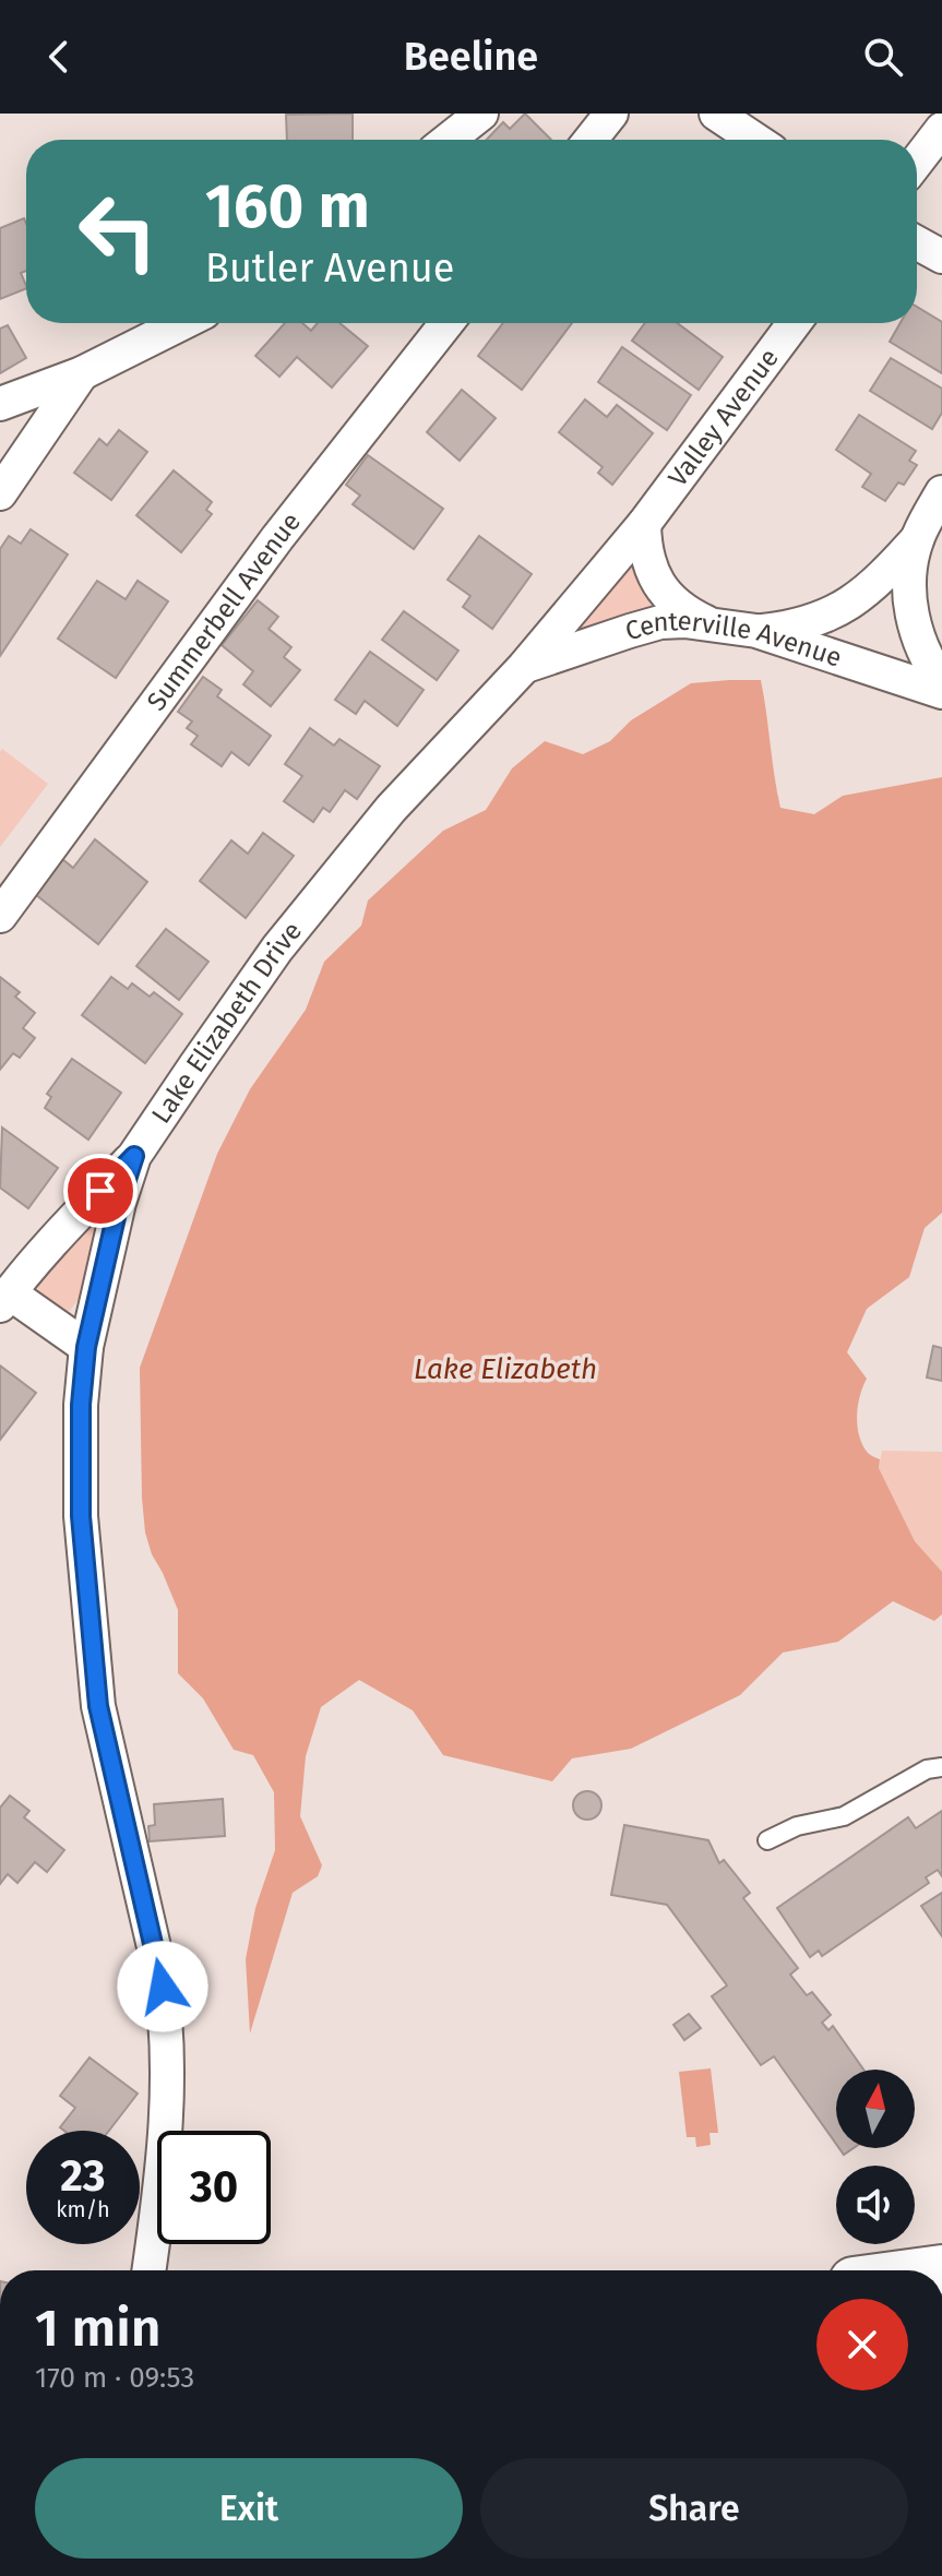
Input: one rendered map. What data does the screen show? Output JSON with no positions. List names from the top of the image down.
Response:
{
  "streets": {
    "street": [
      "Valley Avenue",
      "Summerbell Avenue",
      "Centerville Avenue",
      "Lake Elizabeth Drive"
    ]
  },
  "crossings": [
    ["Valley Avenue", "Centerville Avenue"],
    ["Valley Avenue", "Lake Elizabeth Drive"],
    ["Centerville Avenue", "Lake Elizabeth Drive"]
  ],
  "water": ["Lake Elizabeth"],
  "north": "top",
  "page": {
    "header": "Beeline",
    "turn": ["160 m", "Butler Avenue"],
    "speed": "23 km/h",
    "limit": "30",
    "heading": ["1 min", "170 m · 09:53"],
    "buttons": ["Exit", "Share"]
  }
}
